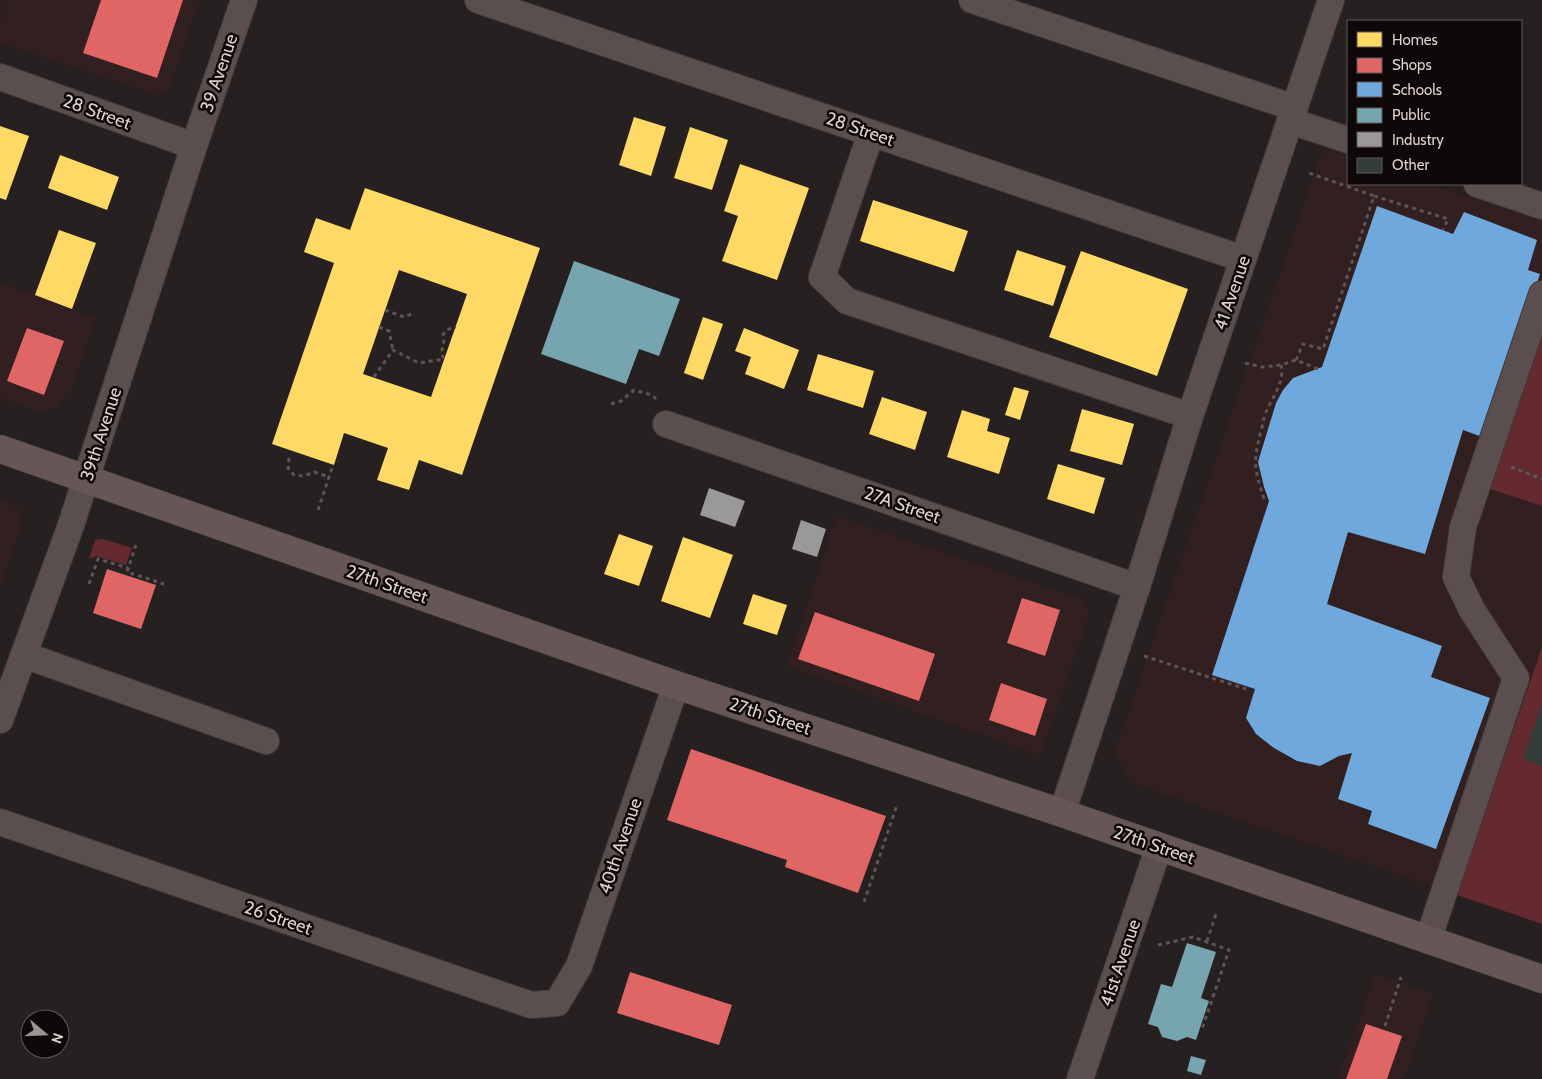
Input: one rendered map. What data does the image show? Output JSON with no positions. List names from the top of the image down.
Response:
{
  "streets": {
    "main road": ["27th Street"],
    "street": [
      "39 Avenue",
      "28 Street",
      "41 Avenue",
      "39th Avenue",
      "27A Street",
      "40th Avenue",
      "26 Street",
      "41st Avenue"
    ]
  },
  "crossings": [
    ["39 Avenue", "28 Street"],
    ["39 Avenue", "39th Avenue"],
    ["28 Street", "41 Avenue"],
    ["28 Street", "39th Avenue"],
    ["41 Avenue", "27A Street"],
    ["39th Avenue", "27th Street"],
    ["27th Street", "40th Avenue"],
    ["27th Street", "41st Avenue"],
    ["40th Avenue", "26 Street"]
  ],
  "legend": [
    "Homes",
    "Shops",
    "Schools",
    "Public",
    "Industry",
    "Other"
  ],
  "north": "right"
}
